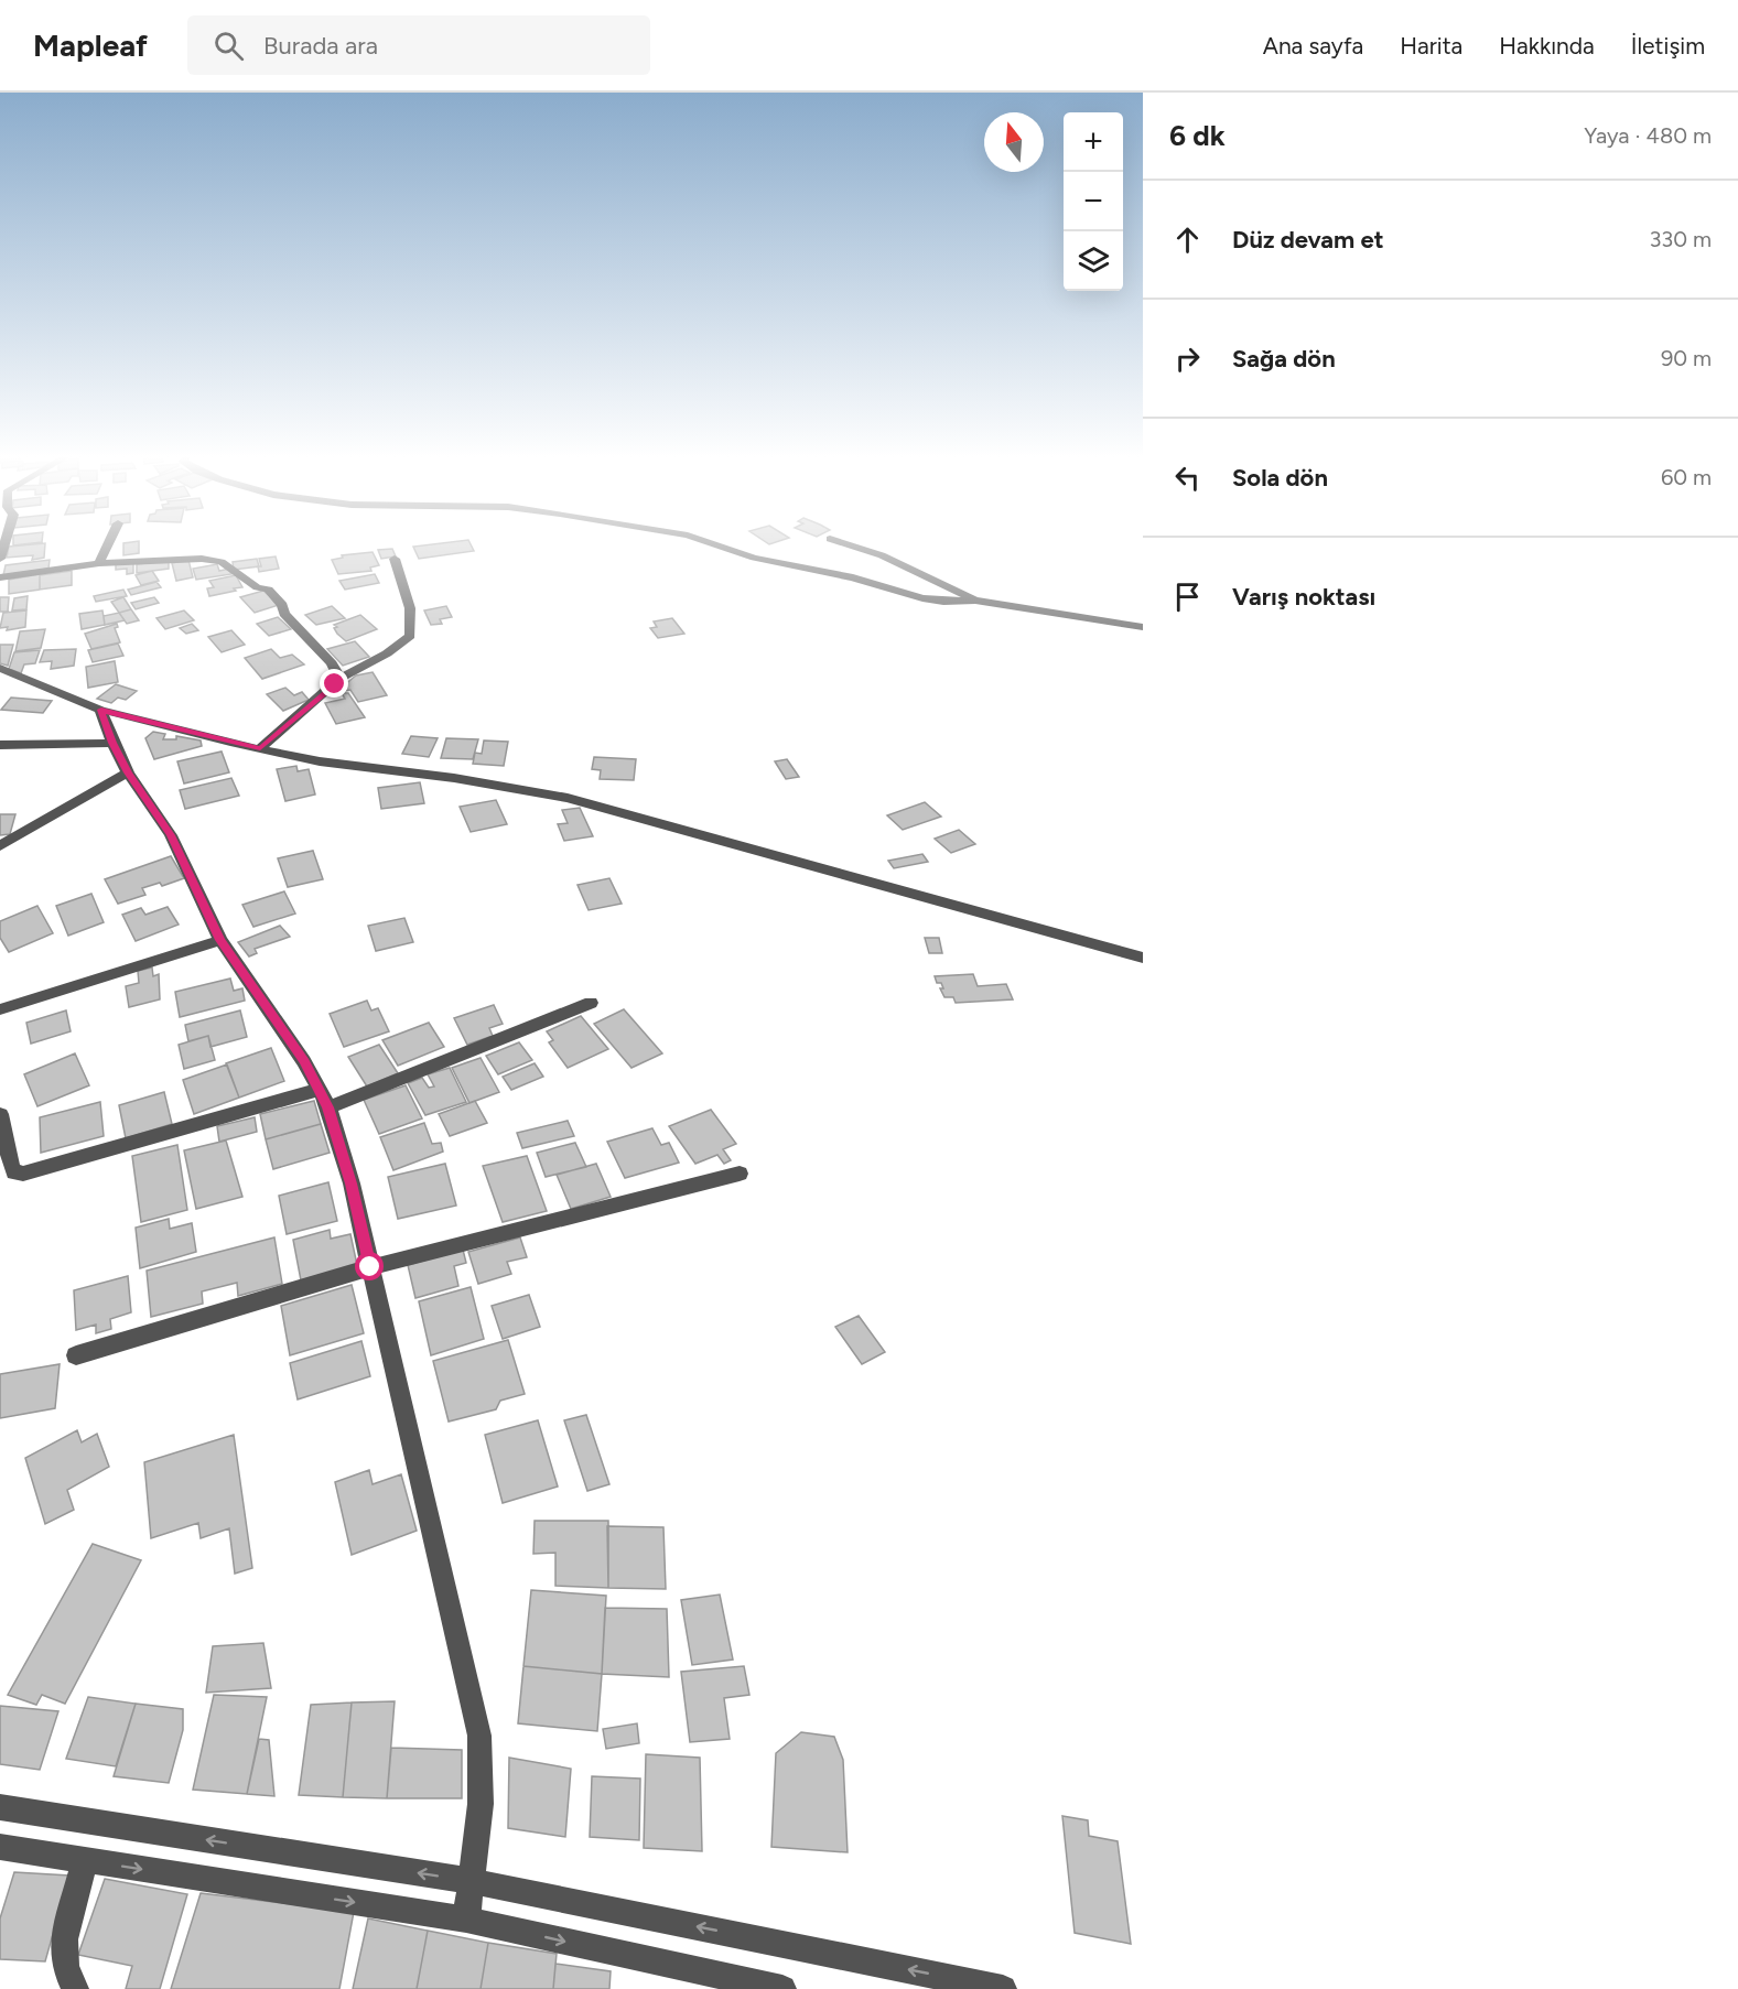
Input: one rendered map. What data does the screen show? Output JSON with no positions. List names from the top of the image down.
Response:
{
  "north": "top",
  "page": {
    "header": "Mapleaf",
    "search": "Burada ara",
    "nav": [
      "Ana sayfa",
      "Harita",
      "Hakkında",
      "İletişim"
    ],
    "heading": ["6 dk", "Yaya · 480 m"],
    "map_buttons": ["+", "−"],
    "list": [
      ["Düz devam et", "330 m"],
      ["Sağa dön", "90 m"],
      ["Sola dön", "60 m"],
      "Varış noktası"
    ]
  }
}
